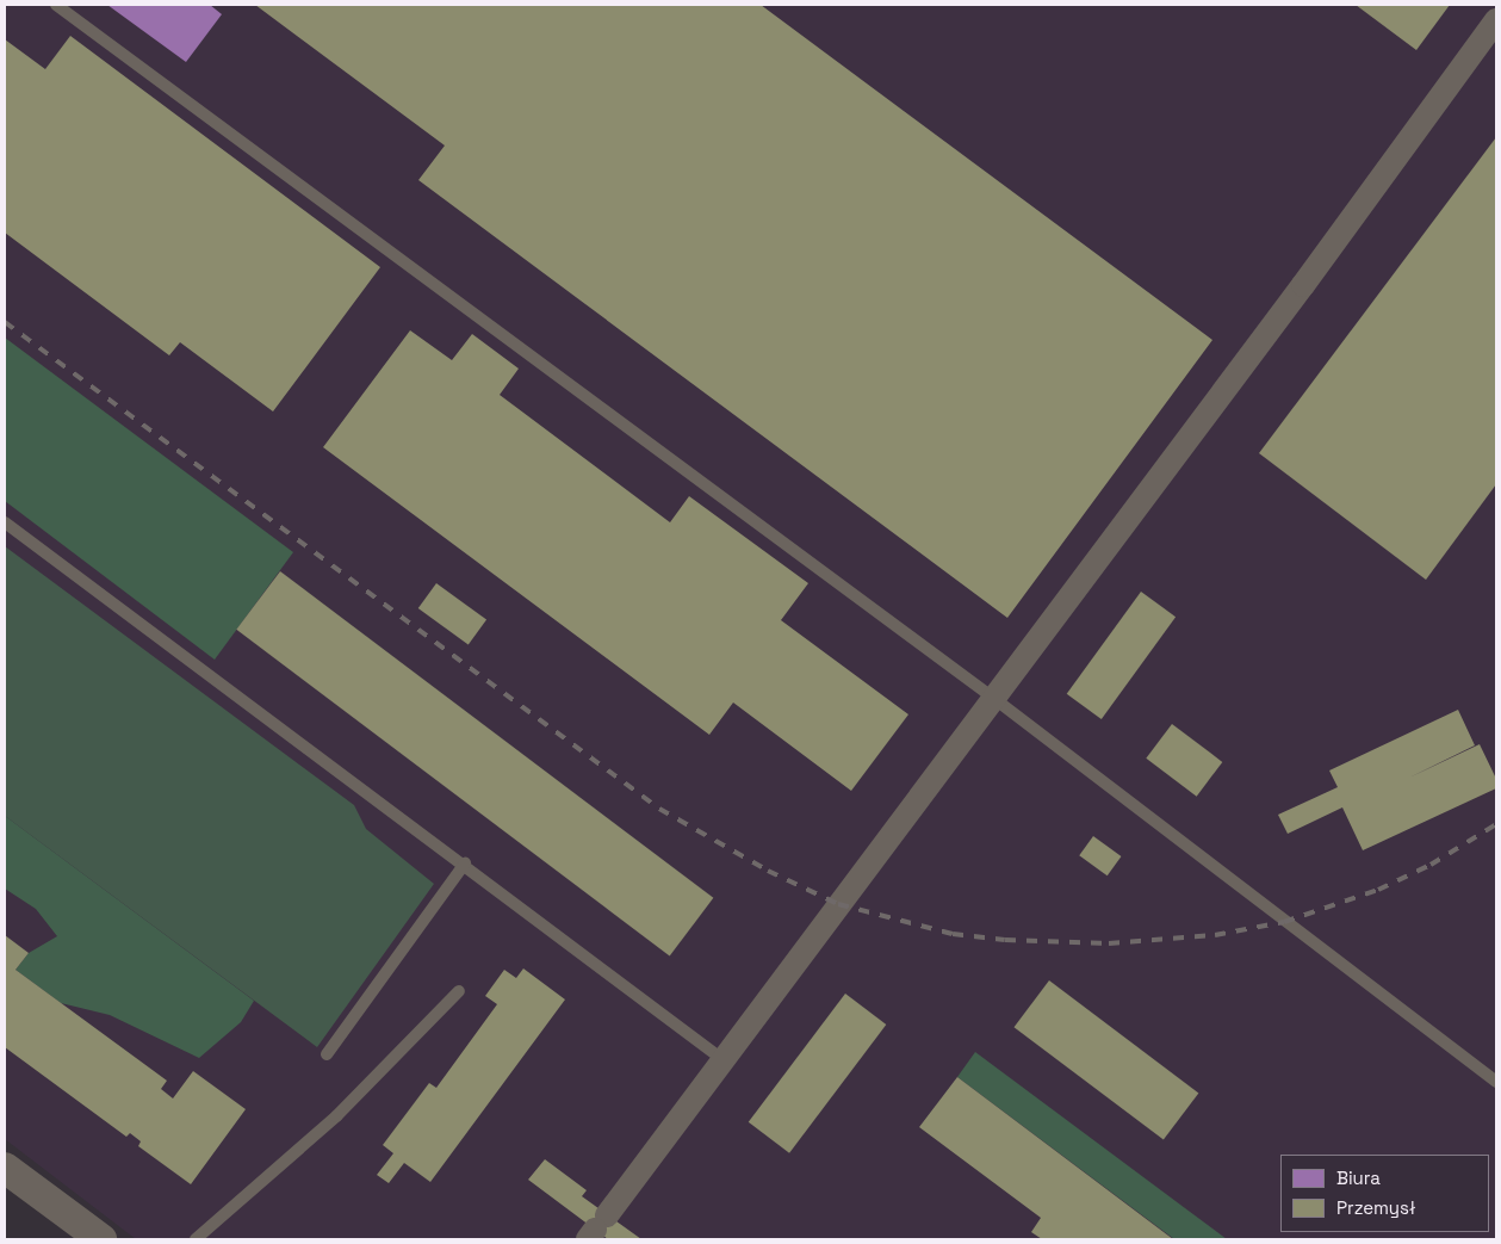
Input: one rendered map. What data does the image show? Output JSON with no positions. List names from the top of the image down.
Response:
{
  "legend": ["Biura", "Przemysł"]
}
